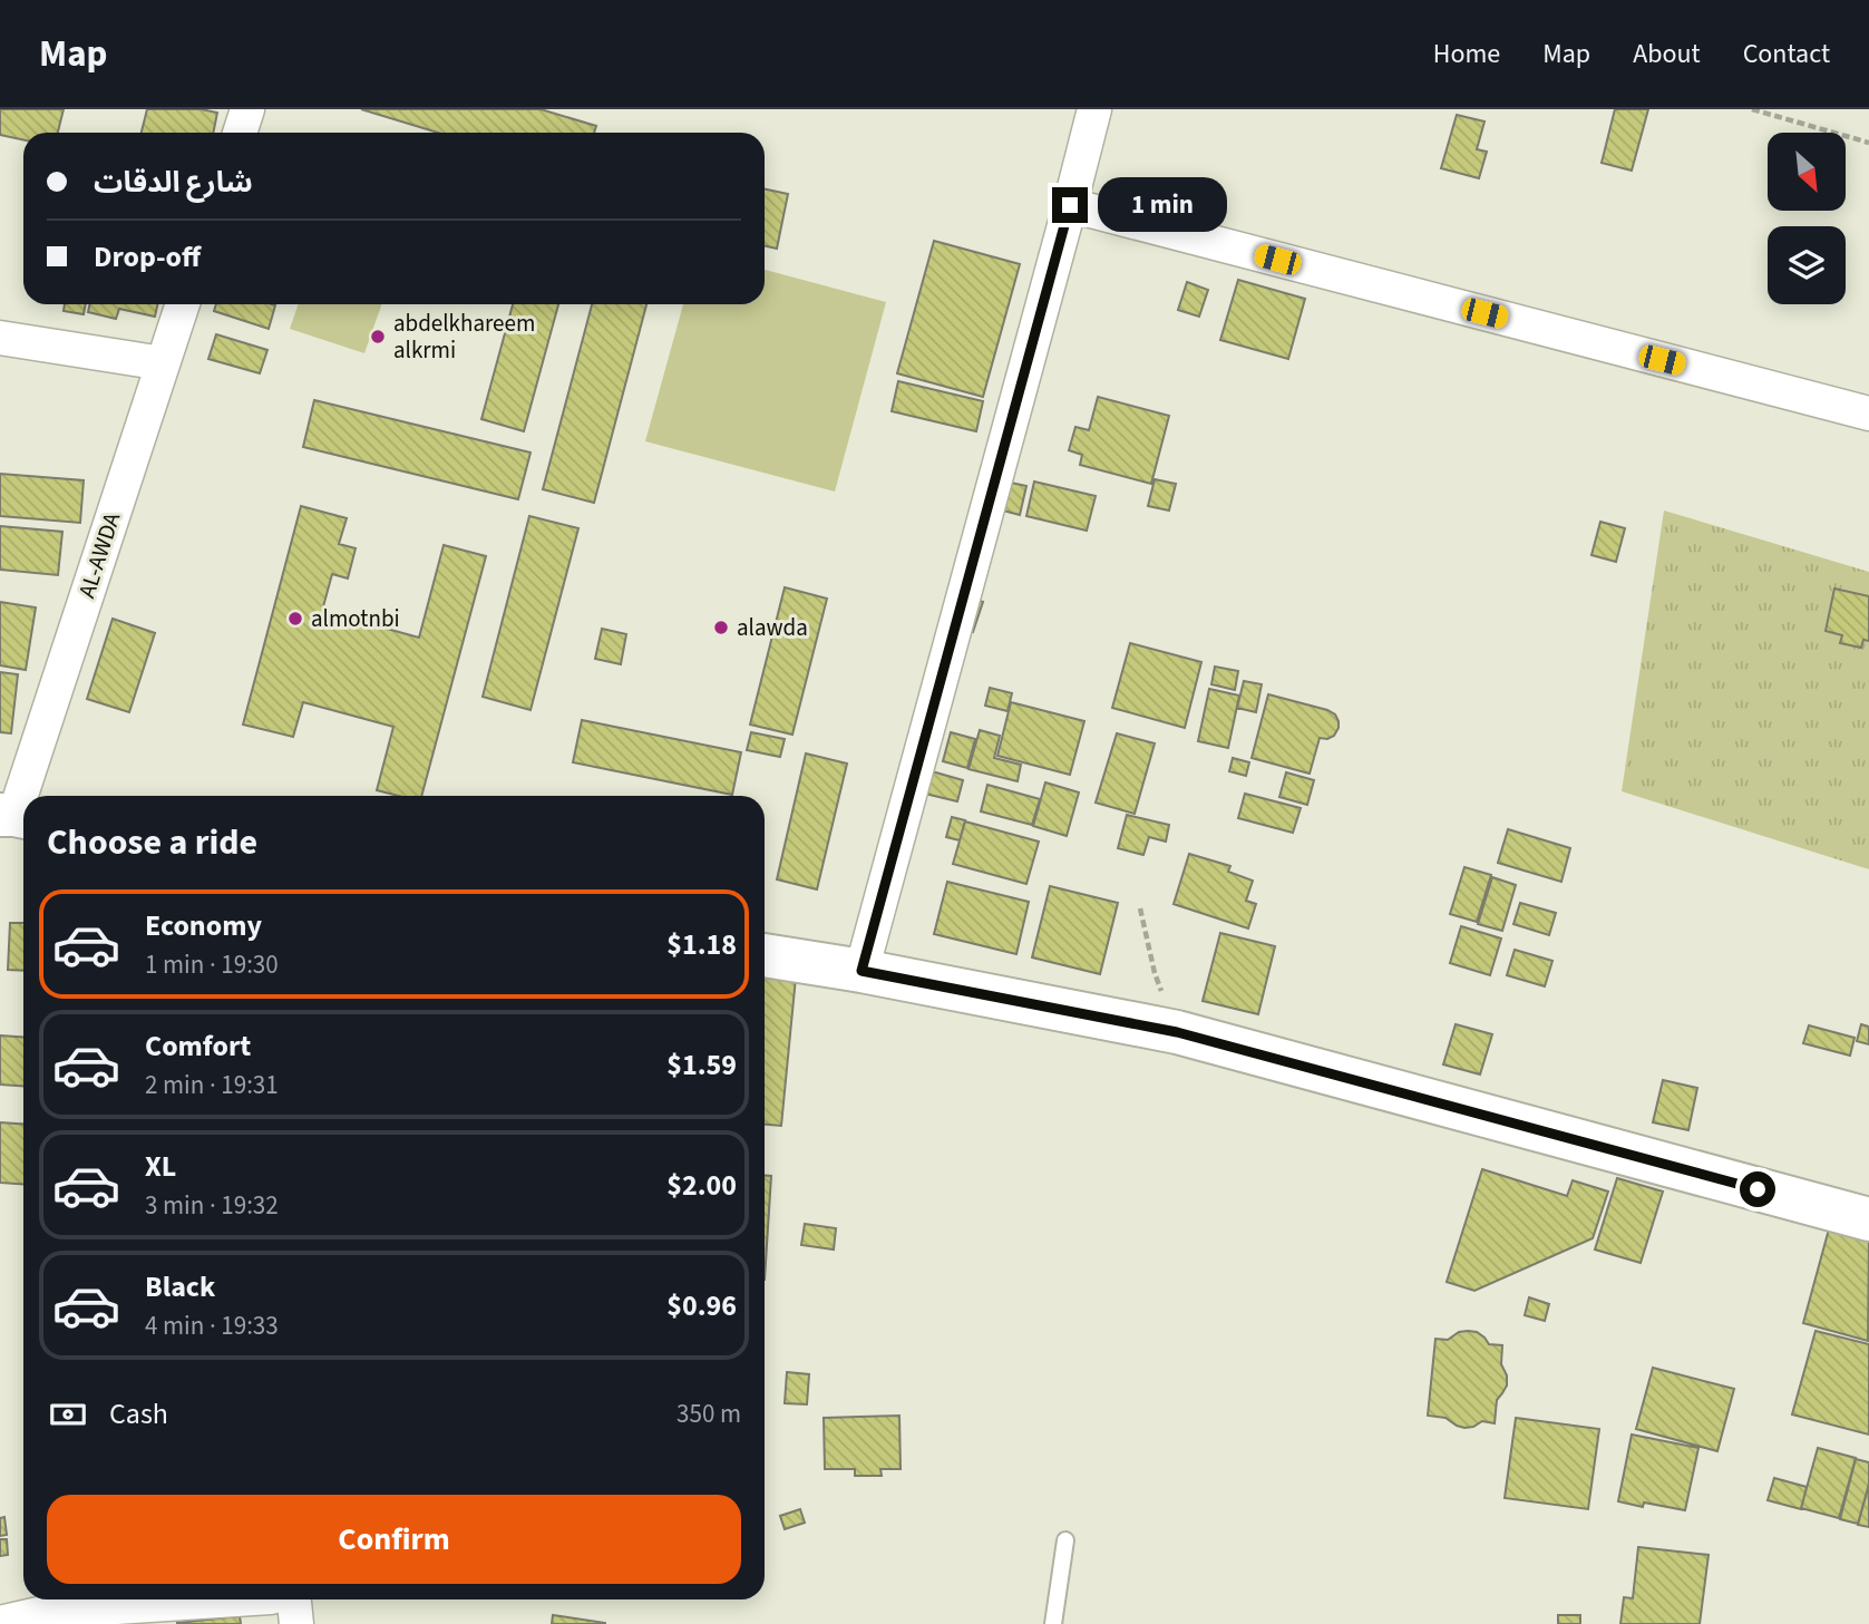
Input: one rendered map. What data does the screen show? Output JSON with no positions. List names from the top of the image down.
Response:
{
  "streets": {
    "street": ["AL-AWDA"]
  },
  "places": ["abdelkhareem alkrmi", "almotnbi", "alawda"],
  "north": "bottom right",
  "page": {
    "header": "Map",
    "nav": [
      "Home",
      "Map",
      "About",
      "Contact"
    ],
    "banner": ["شارع الدقات", "Drop-off"],
    "bubble": "1 min",
    "heading": "Choose a ride",
    "list": [
      {
        "name": "Economy",
        "note": "1 min · 19:30",
        "value": "$1.18"
      },
      {
        "name": "Comfort",
        "note": "2 min · 19:31",
        "value": "$1.59"
      },
      {
        "name": "XL",
        "note": "3 min · 19:32",
        "value": "$2.00"
      },
      {
        "name": "Black",
        "note": "4 min · 19:33",
        "value": "$0.96"
      }
    ],
    "pay": ["Cash", "350 m"],
    "buttons": "Confirm"
  }
}
